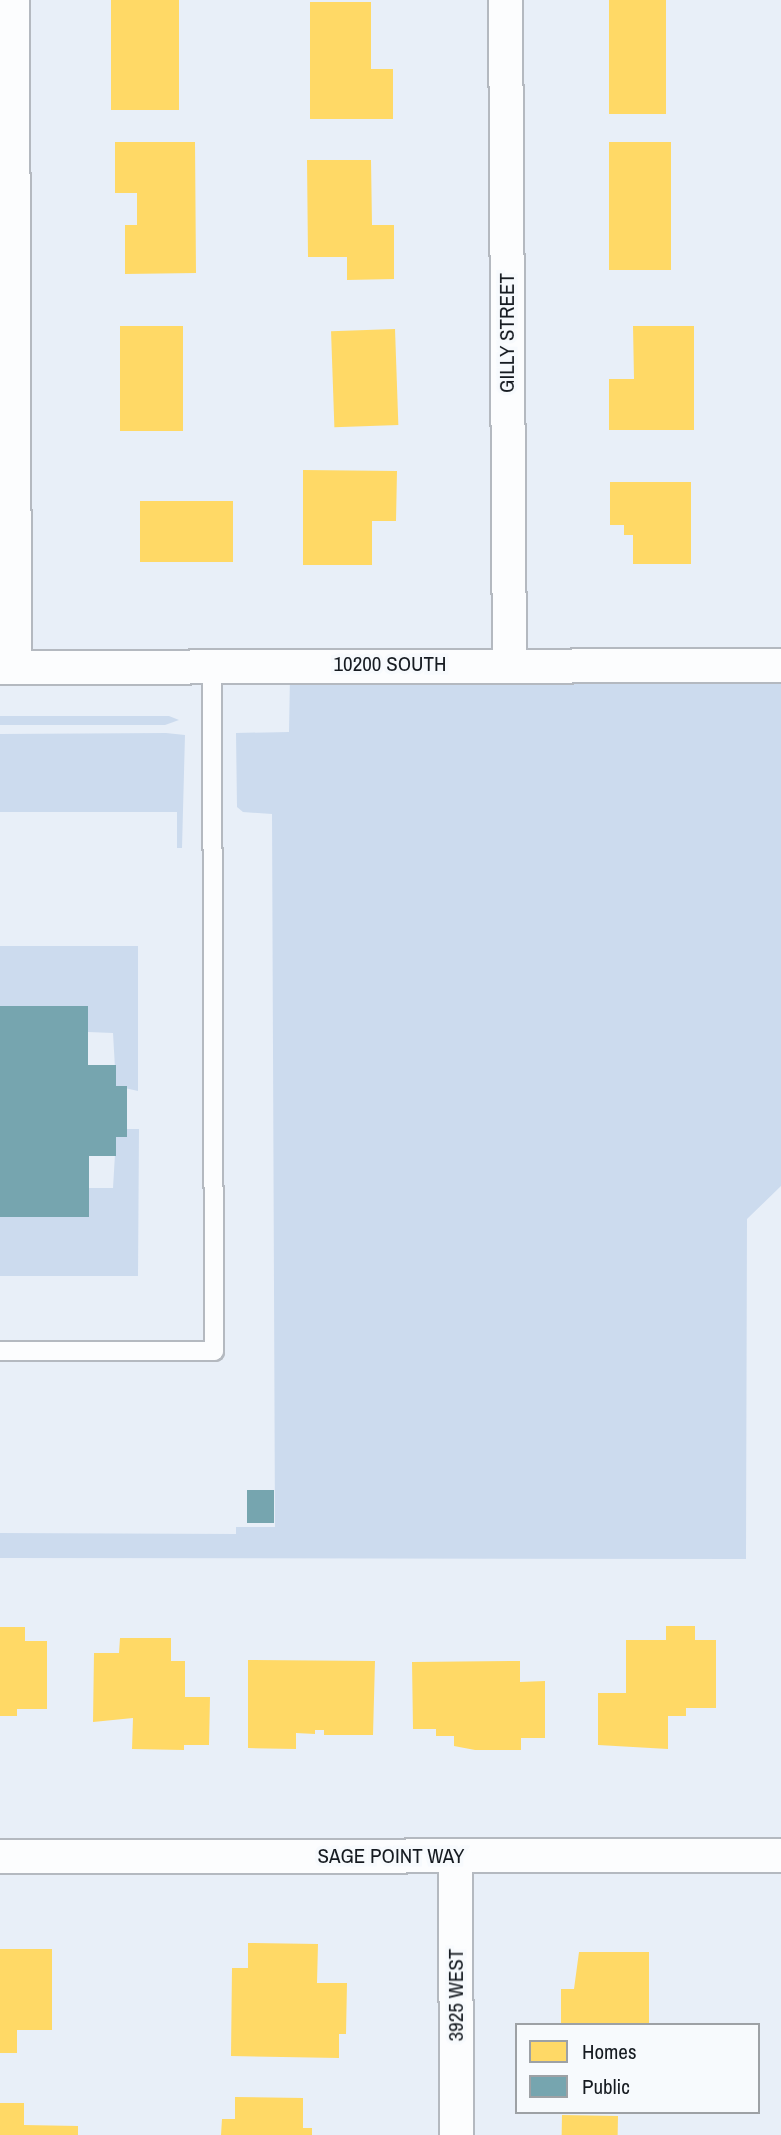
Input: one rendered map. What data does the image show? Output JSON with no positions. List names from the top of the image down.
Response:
{
  "streets": {
    "street": [
      "GILLY STREET",
      "10200 SOUTH",
      "SAGE POINT WAY",
      "3925 WEST"
    ]
  },
  "crossings": [
    ["GILLY STREET", "10200 SOUTH"],
    ["SAGE POINT WAY", "3925 WEST"]
  ],
  "legend": ["Homes", "Public"]
}
